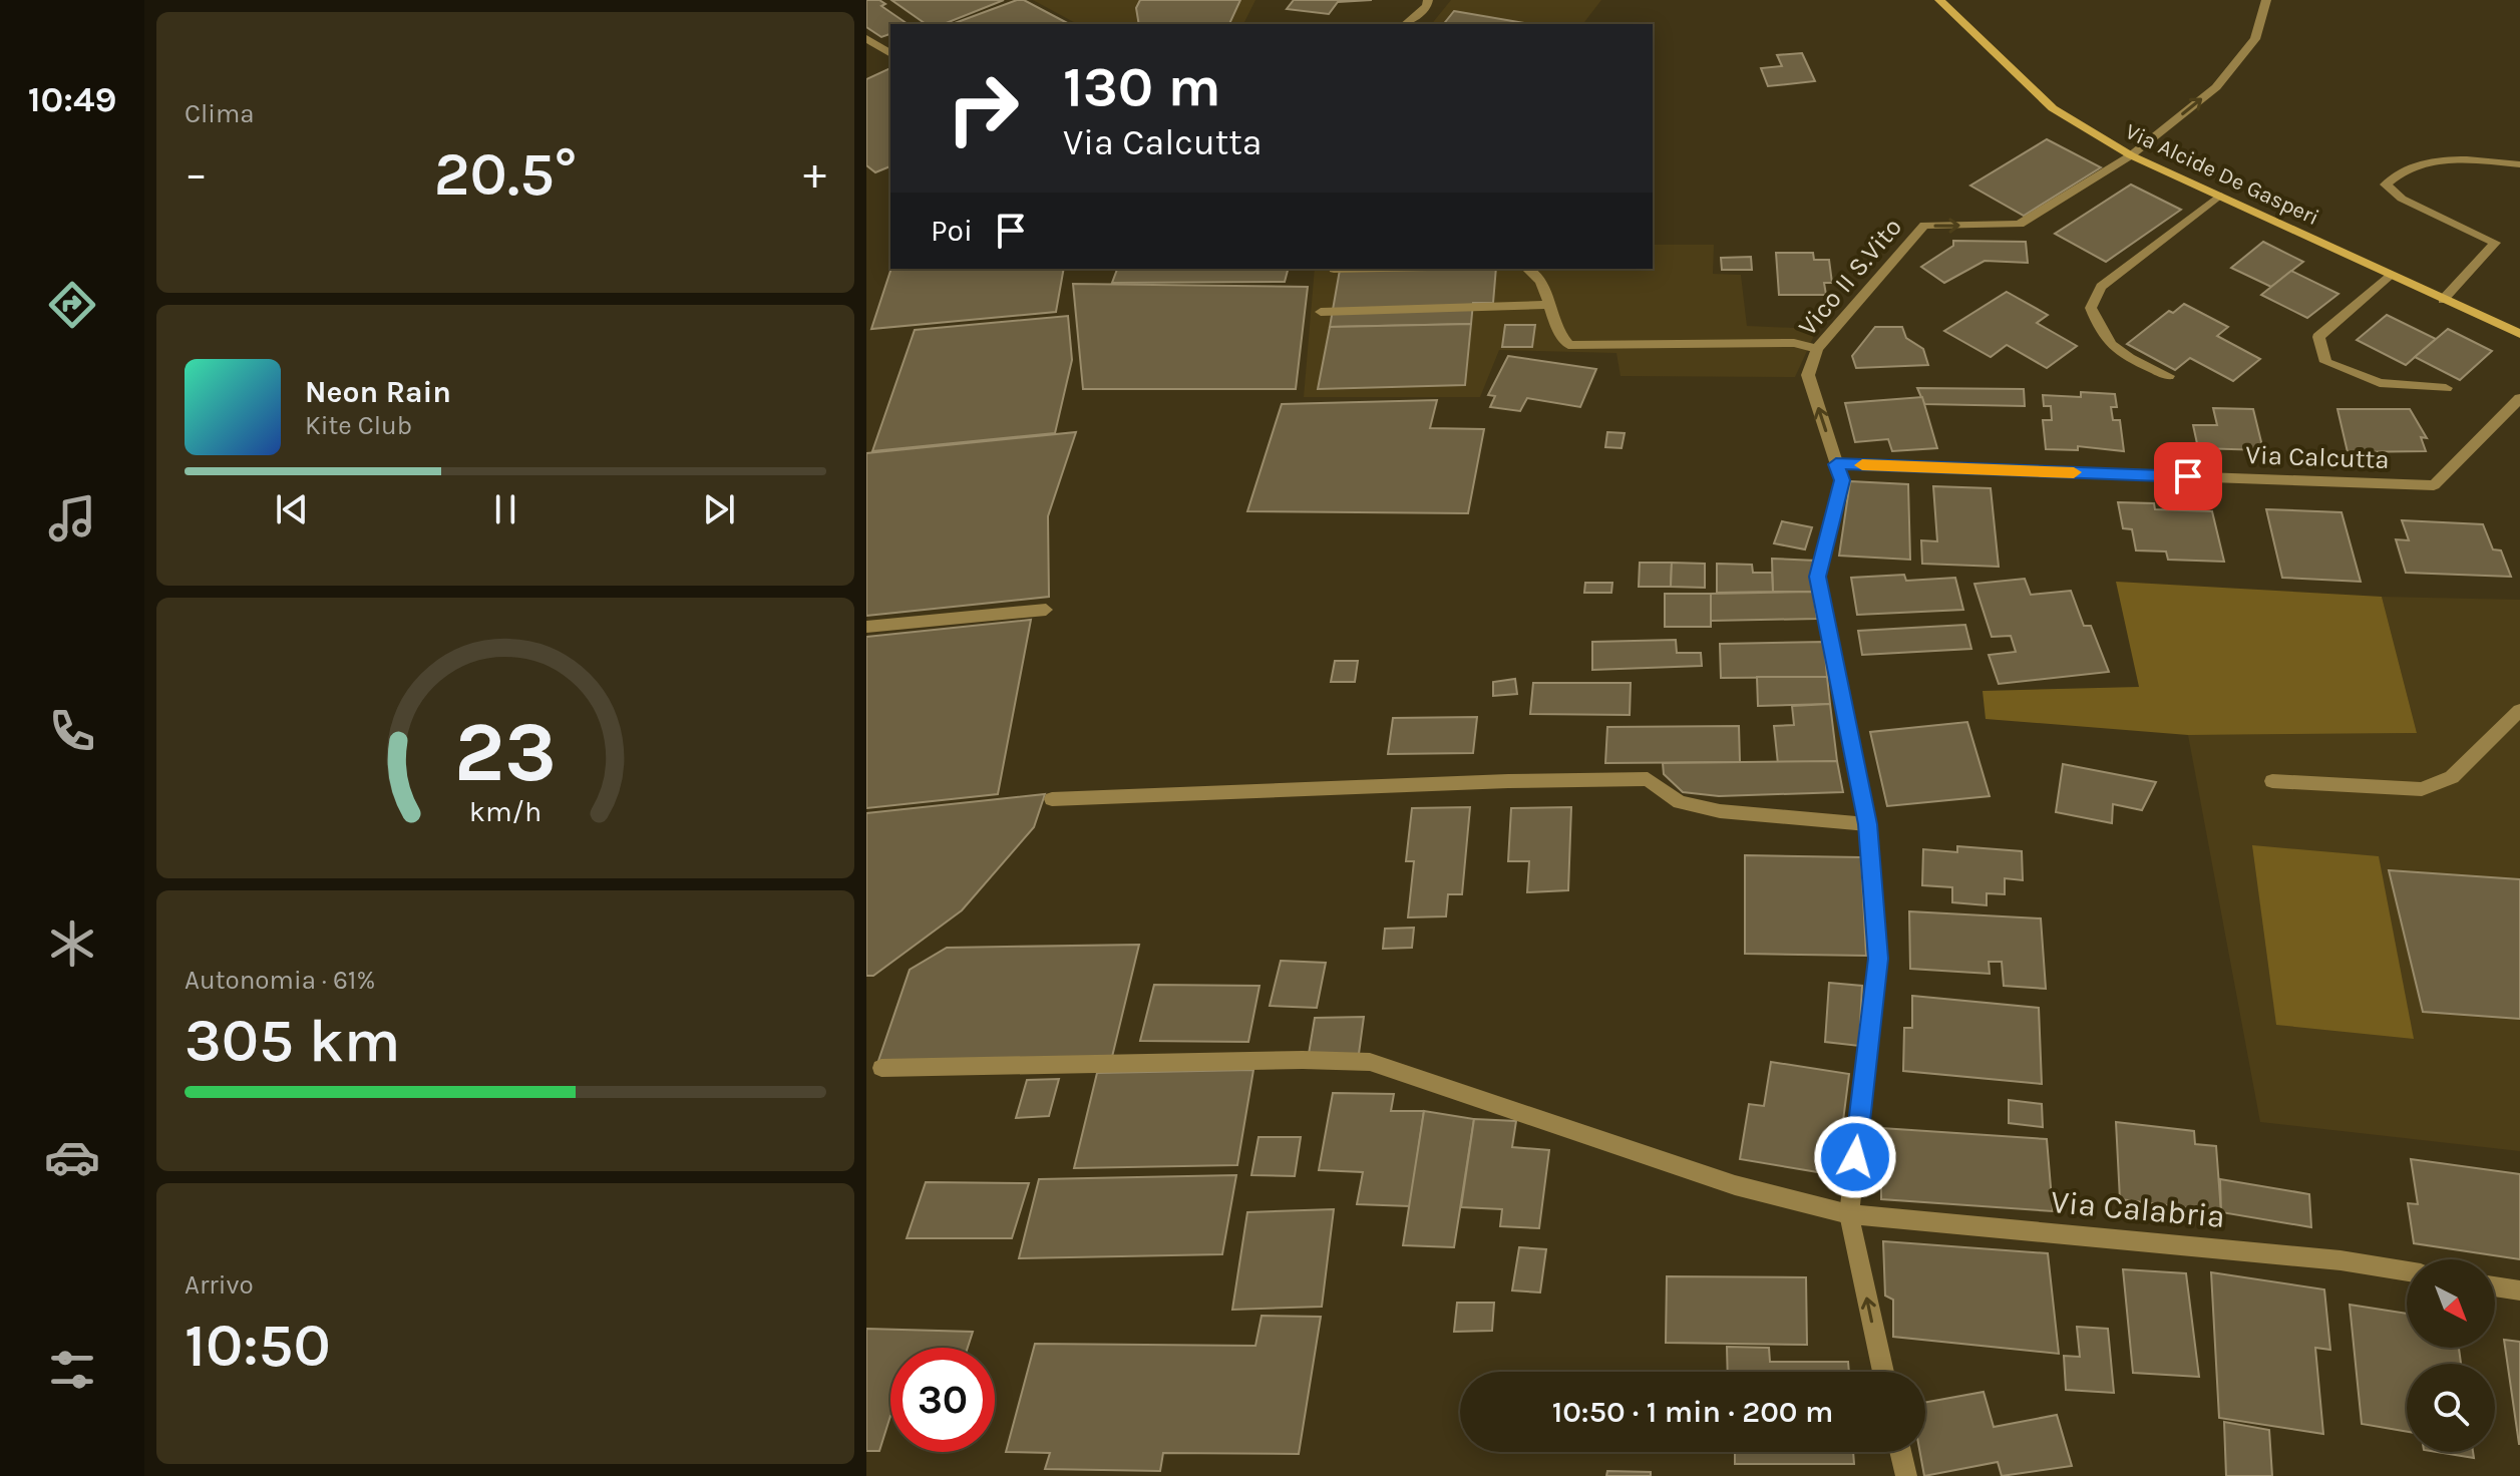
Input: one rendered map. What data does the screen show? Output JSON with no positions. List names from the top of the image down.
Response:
{
  "streets": {
    "street": [
      "Via Alcide De Gasperi",
      "Vico II S.Vito",
      "Via Calcutta",
      "Via Calabria"
    ]
  },
  "crossings": [
    ["Via Alcide De Gasperi", "Vico II S.Vito"],
    ["Vico II S.Vito", "Via Calcutta"],
    ["Vico II S.Vito", "Via Calabria"]
  ],
  "one_way": ["Vico II S.Vito"],
  "north": "bottom right",
  "page": {
    "tabs": "10:49",
    "tile": [
      "Clima",
      ["Autonomia · 61%", "305 km"],
      ["Arrivo", "10:50"]
    ],
    "turn": ["130 m", "Via Calcutta"],
    "heat": ["−", "20.5°", "+"],
    "then": "Poi",
    "song": ["Neon Rain", "Kite Club"],
    "limit": "30",
    "trip": "10:50 · 1 min · 200 m",
    "gauge": ["23", "km/h"]
  }
}
